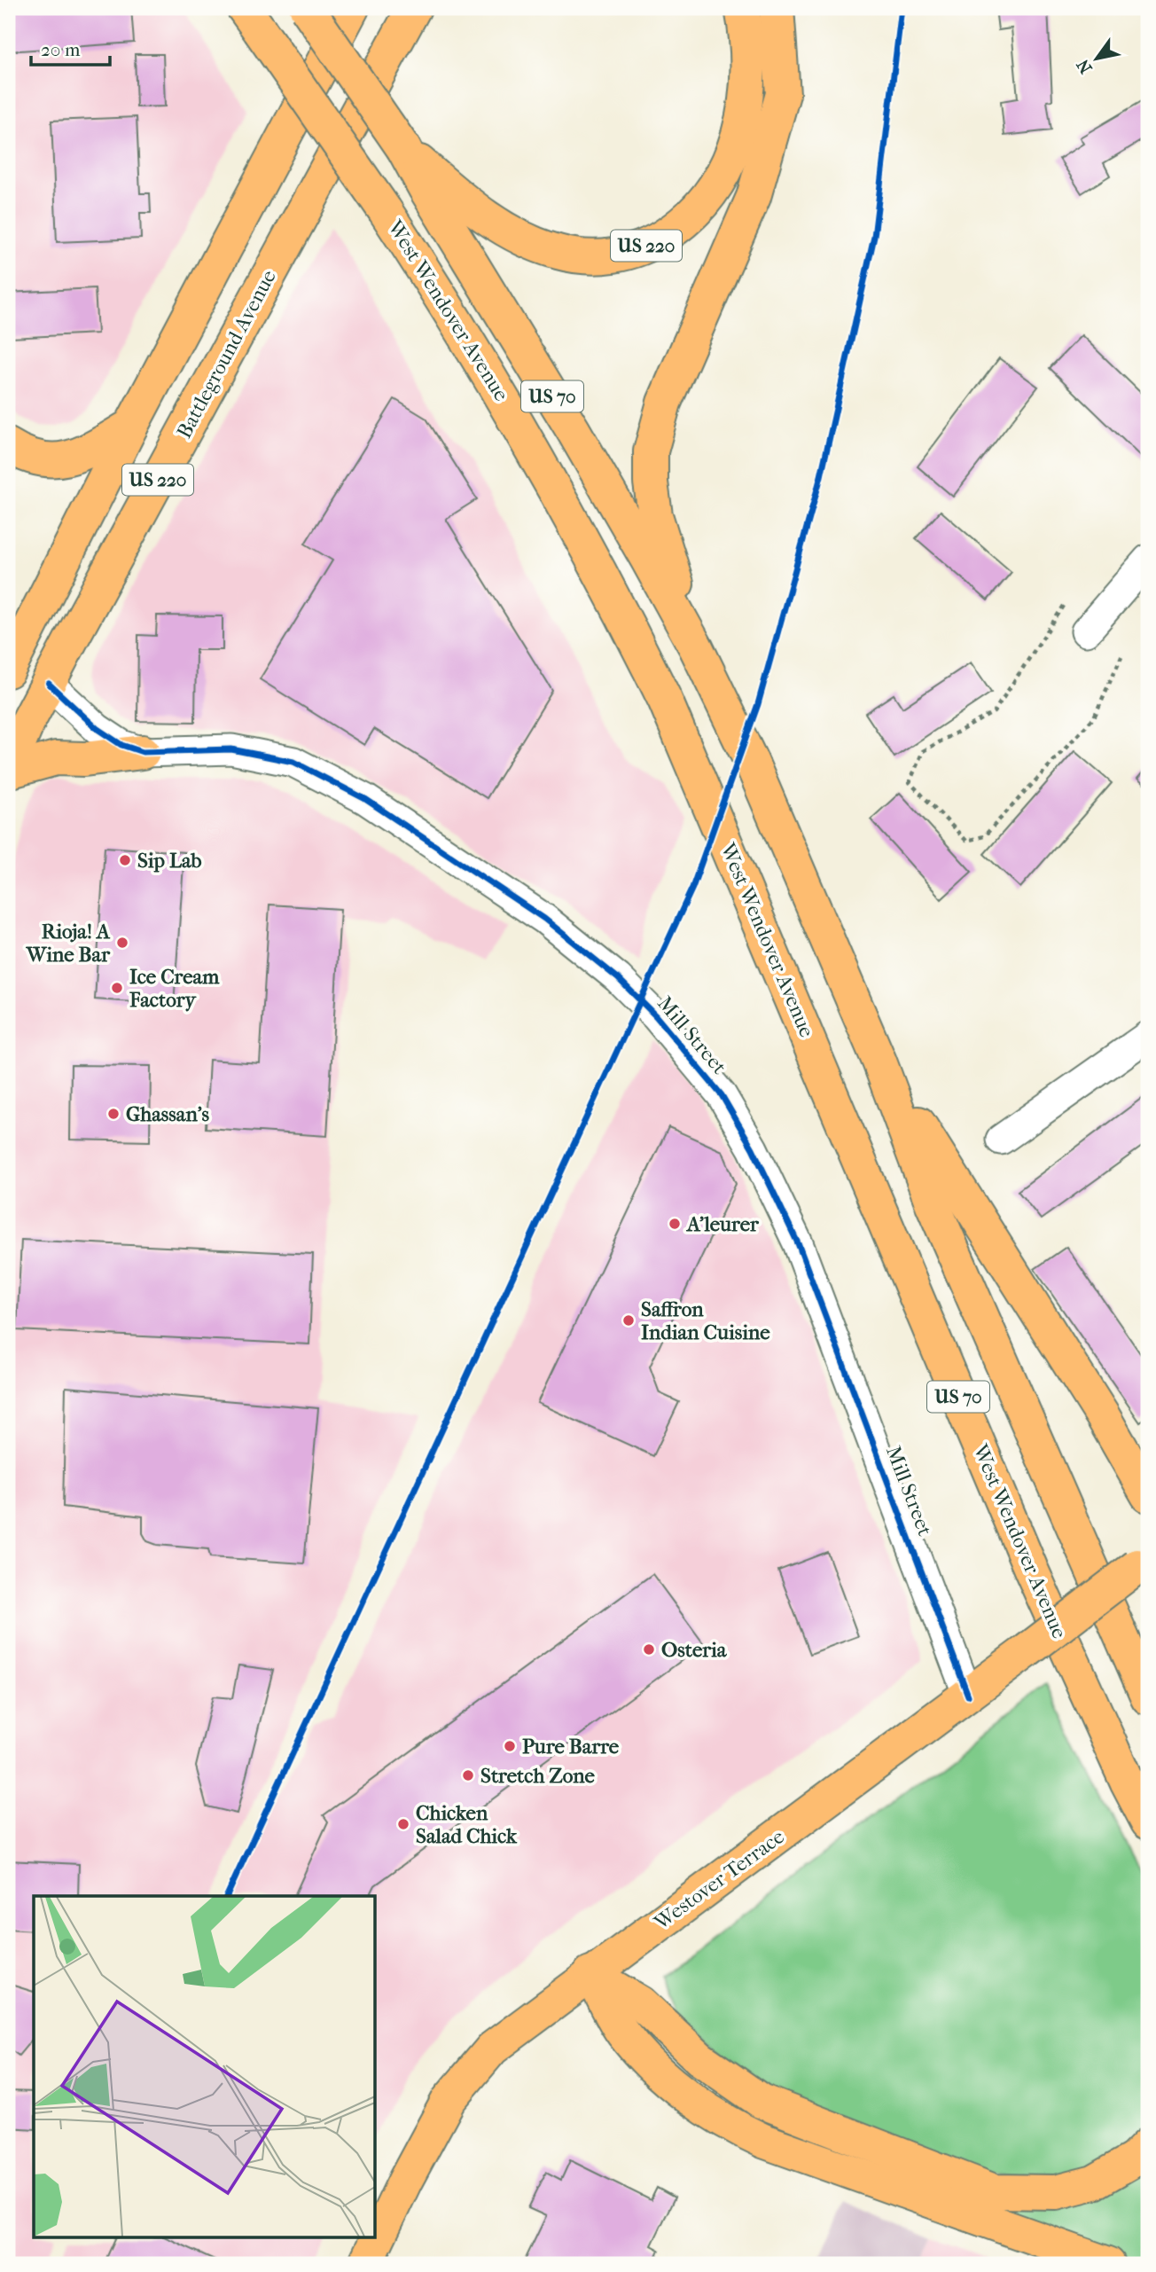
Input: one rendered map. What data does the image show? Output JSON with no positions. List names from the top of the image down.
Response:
{
  "streets": {
    "main road": [
      "US 220",
      "West Wendover Avenue",
      "Battleground Avenue",
      "US 70",
      "Westover Terrace"
    ],
    "street": ["Mill Street"]
  },
  "crossings": [
    ["US 220", "US 70"],
    ["Battleground Avenue", "Mill Street"],
    ["Mill Street", "Westover Terrace"]
  ],
  "places": [
    "Sip Lab",
    "Rioja! A Wine Bar",
    "Ice Cream Factory",
    "Ghassan's",
    "A'leurer",
    "Saffron Indian Cuisine",
    "Osteria",
    "Pure Barre",
    "Stretch Zone",
    "Chicken Salad Chick"
  ],
  "scale_bar": "20 m",
  "north": "bottom left"
}
